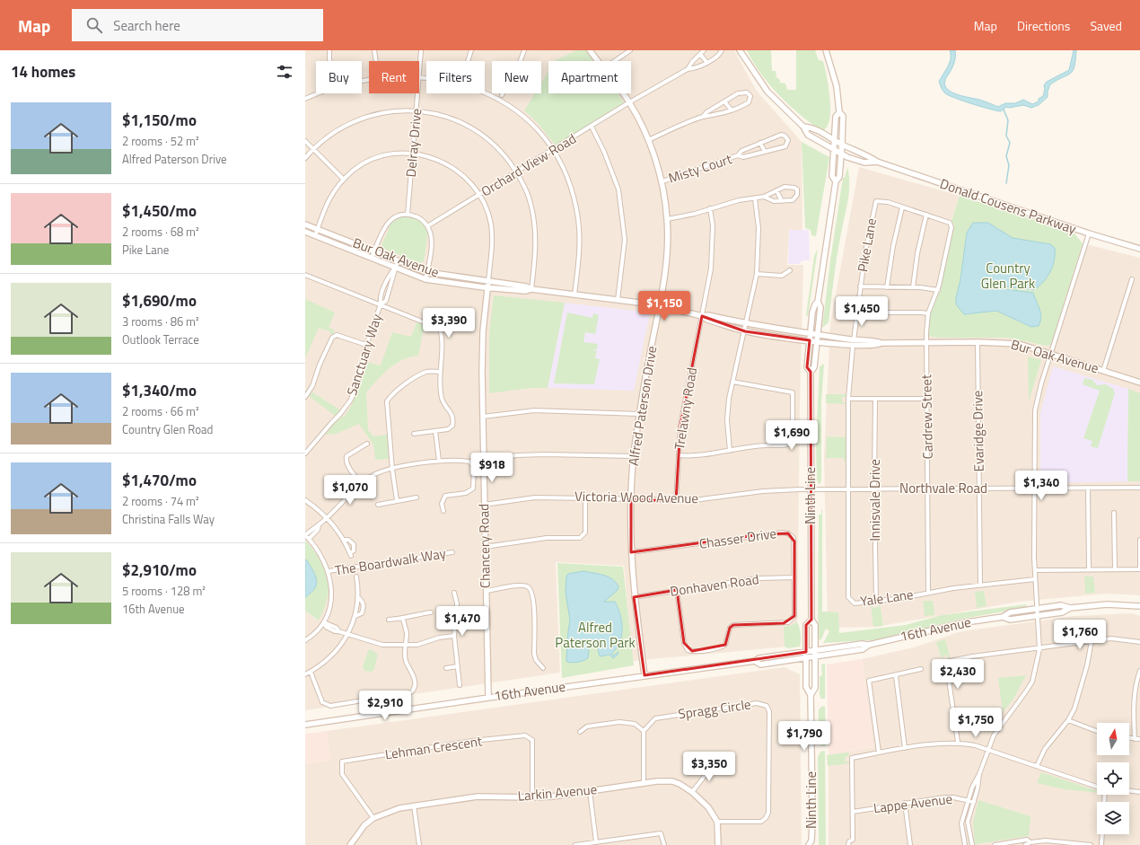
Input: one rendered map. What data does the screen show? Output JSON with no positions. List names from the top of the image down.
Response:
{
  "streets": {
    "street": [
      "Delray Drive",
      "Orchard View Road",
      "Misty Court",
      "Donald Cousens Parkway",
      "Pike Lane",
      "Bur Oak Avenue",
      "Sanctuary Way",
      "Alfred Paterson Drive",
      "Trelawny Road",
      "Cardrew Street",
      "Evaridge Drive",
      "Northvale Road",
      "Ninth Line",
      "Victoria Wood Avenue",
      "Innisvale Drive",
      "Chasser Drive",
      "Chancery Road",
      "The Boardwalk Way",
      "Donhaven Road",
      "Yale Lane",
      "16th Avenue",
      "Spragg Circle",
      "Lehman Crescent",
      "Larkin Avenue",
      "Lappe Avenue"
    ]
  },
  "crossings": [
    ["Orchard View Road", "Alfred Paterson Drive"],
    ["Misty Court", "Alfred Paterson Drive"],
    ["Donald Cousens Parkway", "Ninth Line"],
    ["Pike Lane", "Bur Oak Avenue"],
    ["Pike Lane", "Cardrew Street"],
    ["Pike Lane", "Northvale Road"],
    ["Pike Lane", "Yale Lane"],
    ["Bur Oak Avenue", "Sanctuary Way"],
    ["Bur Oak Avenue", "Alfred Paterson Drive"],
    ["Bur Oak Avenue", "Trelawny Road"],
    ["Bur Oak Avenue", "Cardrew Street"],
    ["Bur Oak Avenue", "Evaridge Drive"],
    ["Bur Oak Avenue", "Ninth Line"],
    ["Bur Oak Avenue", "Chancery Road"],
    ["Alfred Paterson Drive", "Victoria Wood Avenue"],
    ["Alfred Paterson Drive", "Chasser Drive"],
    ["Alfred Paterson Drive", "Donhaven Road"],
    ["Alfred Paterson Drive", "16th Avenue"],
    ["Trelawny Road", "Victoria Wood Avenue"],
    ["Cardrew Street", "Northvale Road"],
    ["Cardrew Street", "Yale Lane"],
    ["Evaridge Drive", "Northvale Road"],
    ["Evaridge Drive", "Yale Lane"],
    ["Northvale Road", "Ninth Line"],
    ["Northvale Road", "Victoria Wood Avenue"],
    ["Northvale Road", "Innisvale Drive"],
    ["Northvale Road", "Yale Lane"],
    ["Ninth Line", "Victoria Wood Avenue"],
    ["Ninth Line", "16th Avenue"],
    ["Victoria Wood Avenue", "Chancery Road"],
    ["Innisvale Drive", "Yale Lane"],
    ["Chasser Drive", "Donhaven Road"],
    ["Chancery Road", "16th Avenue"],
    ["Spragg Circle", "Larkin Avenue"],
    ["Lehman Crescent", "Larkin Avenue"]
  ],
  "parks": ["Country Glen Park", "Alfred Paterson Park"],
  "north": "top",
  "page": {
    "header": "Map",
    "search": "Search here",
    "nav": ["Map", "Directions", "Saved"],
    "heading": "14 homes",
    "chip": [
      "Buy",
      "Rent",
      "Filters",
      "New",
      "Apartment"
    ],
    "list": [
      {
        "name": "$1,150/mo",
        "note": "2 rooms · 52 m² · Alfred Paterson Drive"
      },
      {
        "name": "$1,450/mo",
        "note": "2 rooms · 68 m² · Pike Lane"
      },
      {
        "name": "$1,690/mo",
        "note": "3 rooms · 86 m² · Outlook Terrace"
      },
      {
        "name": "$1,340/mo",
        "note": "2 rooms · 66 m² · Country Glen Road"
      },
      {
        "name": "$1,470/mo",
        "note": "2 rooms · 74 m² · Christina Falls Way"
      },
      {
        "name": "$2,910/mo",
        "note": "5 rooms · 128 m² · 16th Avenue"
      }
    ],
    "price": [
      "$1,150",
      "$1,450",
      "$3,390",
      "$1,690",
      "$918",
      "$1,340",
      "$1,070",
      "$1,470",
      "$1,760",
      "$2,430",
      "$2,910",
      "$1,750",
      "$1,790",
      "$3,350"
    ]
  }
}
